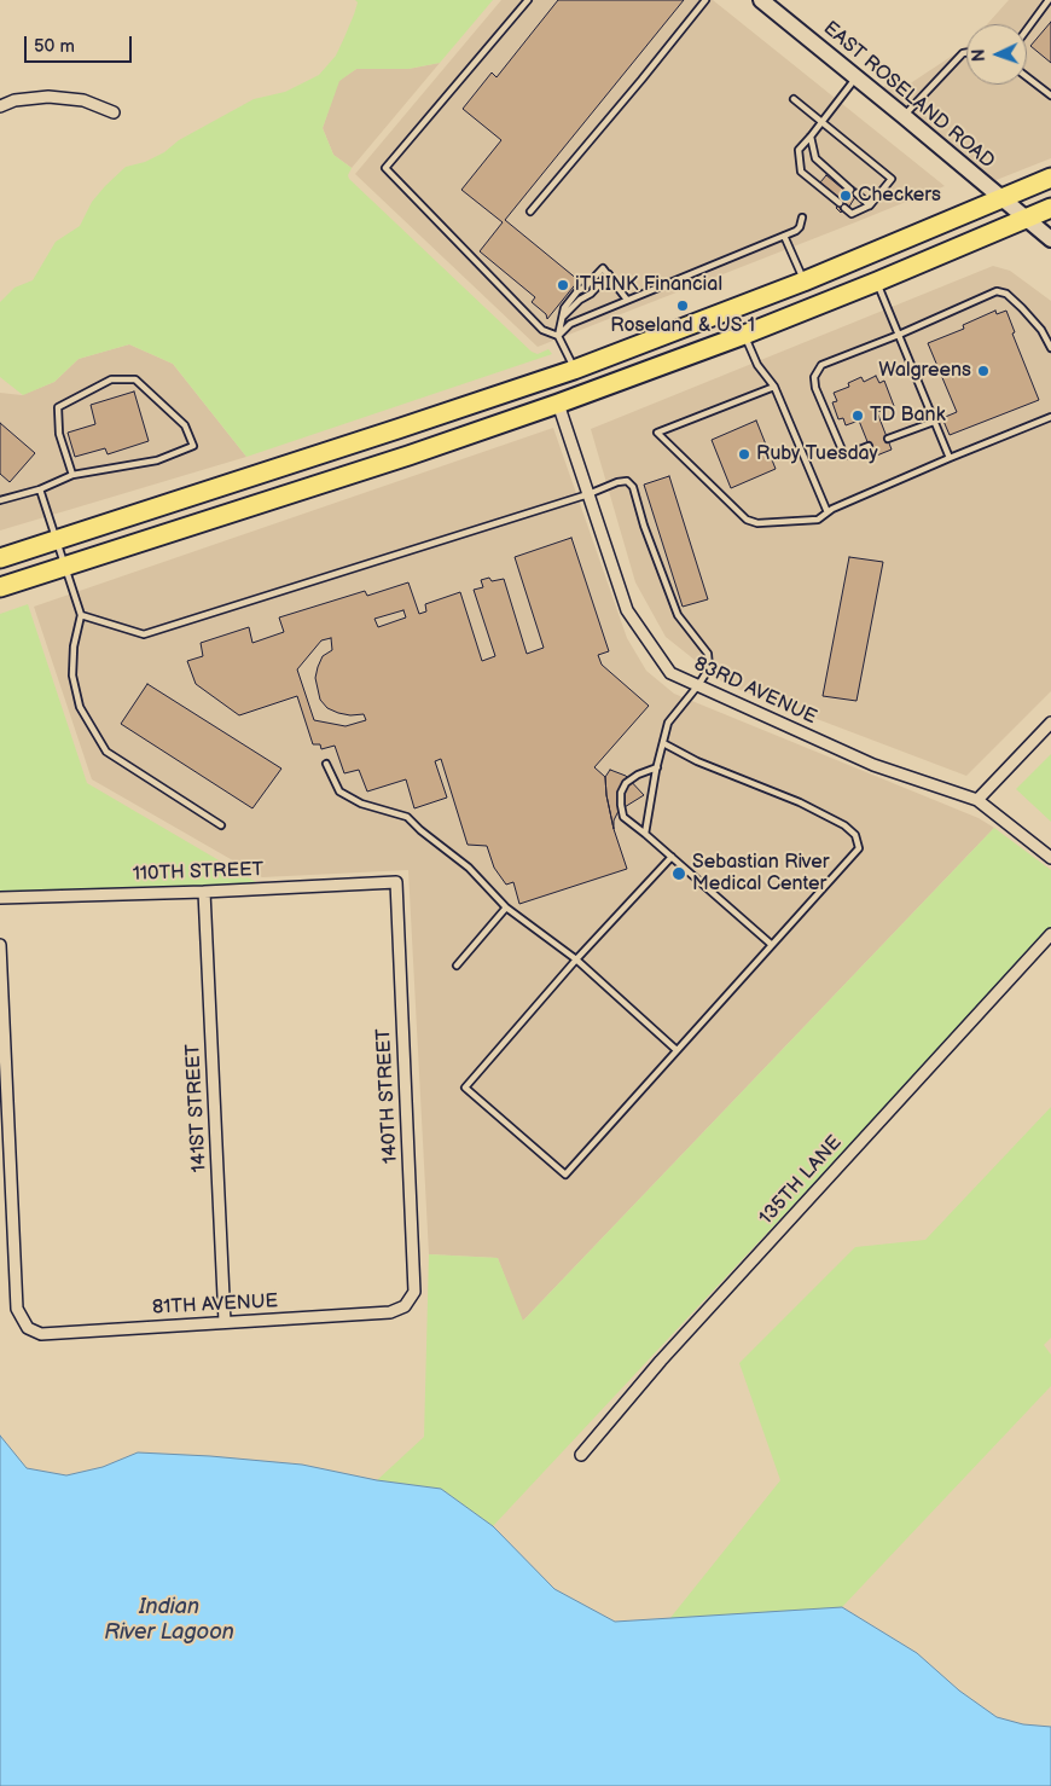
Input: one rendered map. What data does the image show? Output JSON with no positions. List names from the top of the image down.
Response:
{
  "streets": {
    "street": [
      "EAST ROSELAND ROAD",
      "83RD AVENUE",
      "110TH STREET",
      "140TH STREET",
      "141ST STREET",
      "135TH LANE",
      "81TH AVENUE"
    ]
  },
  "crossings": [
    ["110TH STREET", "140TH STREET"],
    ["110TH STREET", "141ST STREET"],
    ["140TH STREET", "81TH AVENUE"],
    ["141ST STREET", "81TH AVENUE"]
  ],
  "water": ["Indian River Lagoon"],
  "places": [
    "Checkers",
    "iTHINK Financial",
    "Roseland & US 1",
    "Walgreens",
    "TD Bank",
    "Ruby Tuesday",
    "Sebastian River Medical Center"
  ],
  "scale_bar": "50 m",
  "north": "left"
}
